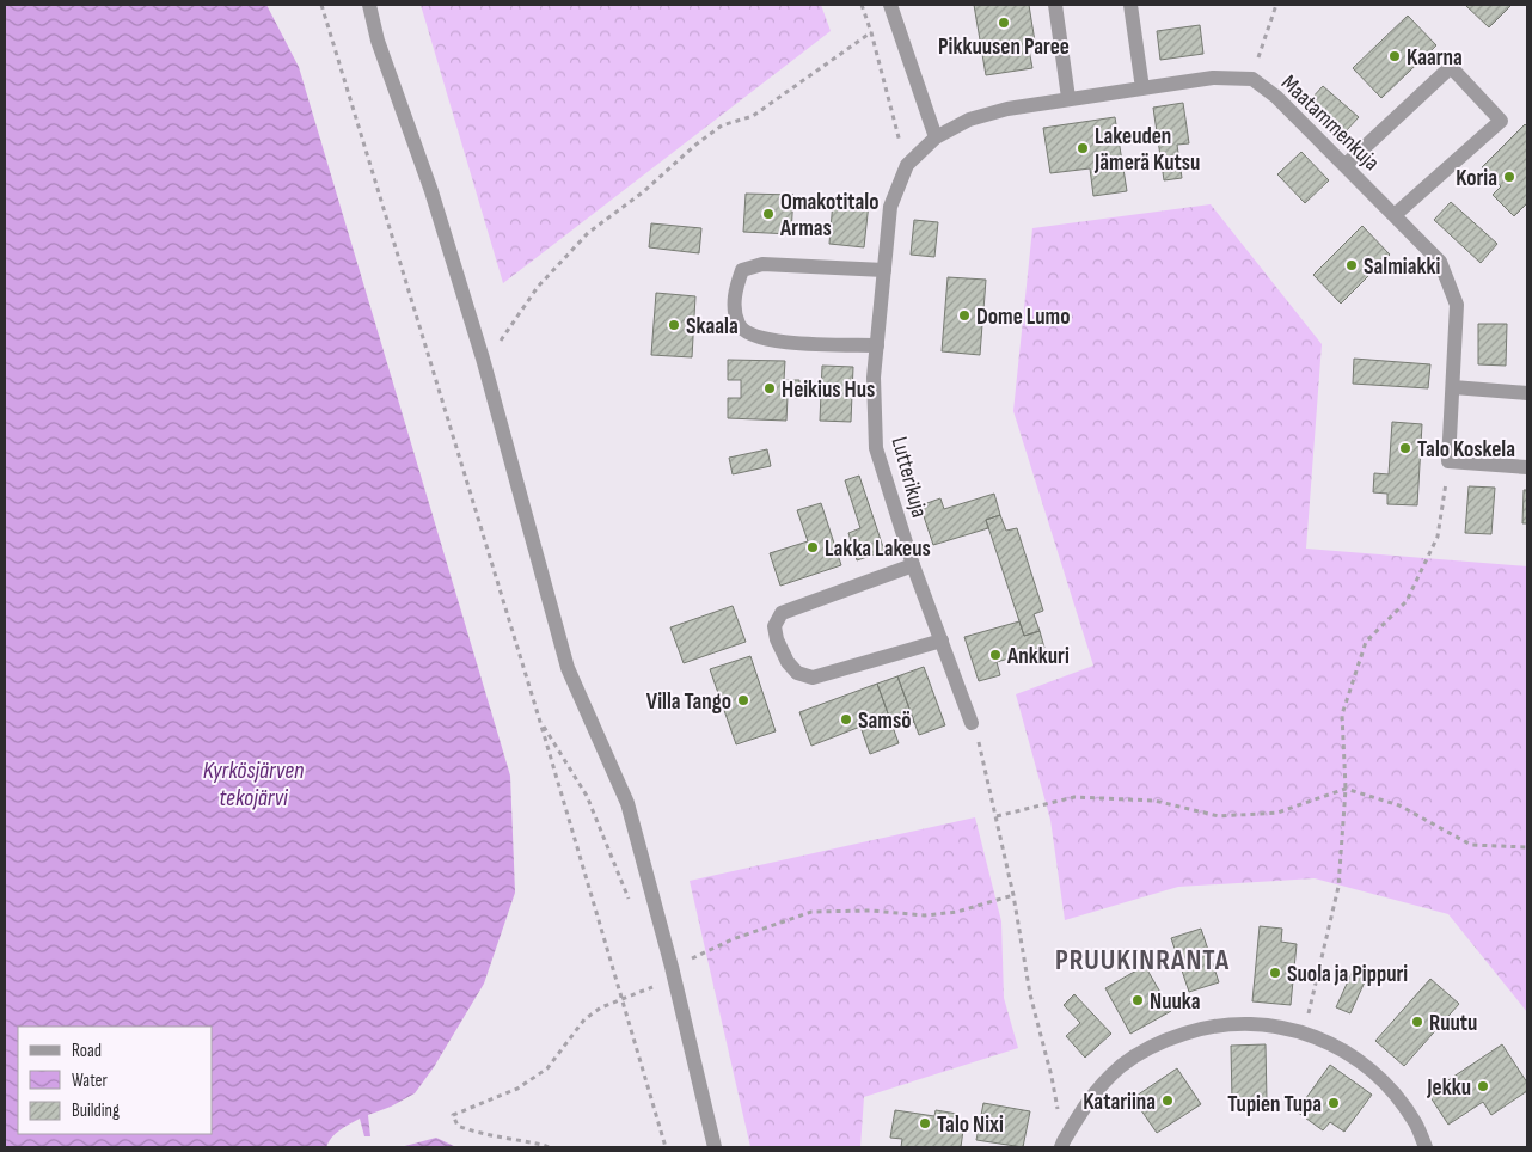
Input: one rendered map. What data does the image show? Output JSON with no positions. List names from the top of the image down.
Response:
{
  "streets": {
    "street": ["Maatammenkuja", "Lutterikuja"]
  },
  "crossings": [
    ["Maatammenkuja", "Lutterikuja"]
  ],
  "districts": ["PRUUKINRANTA"],
  "water": ["Kyrkösjärven tekojärvi"],
  "places": [
    "Pikkuusen Paree",
    "Kaarna",
    "Lakeuden Jämerä Kutsu",
    "Koria",
    "Omakotitalo Armas",
    "Salmiakki",
    "Dome Lumo",
    "Skaala",
    "Heikius Hus",
    "Talo Koskela",
    "Lakka Lakeus",
    "Ankkuri",
    "Villa Tango",
    "Samsö",
    "Suola ja Pippuri",
    "Nuuka",
    "Ruutu",
    "Jekku",
    "Katariina",
    "Tupien Tupa",
    "Talo Nixi"
  ],
  "legend": ["Road", "Water", "Building"]
}
